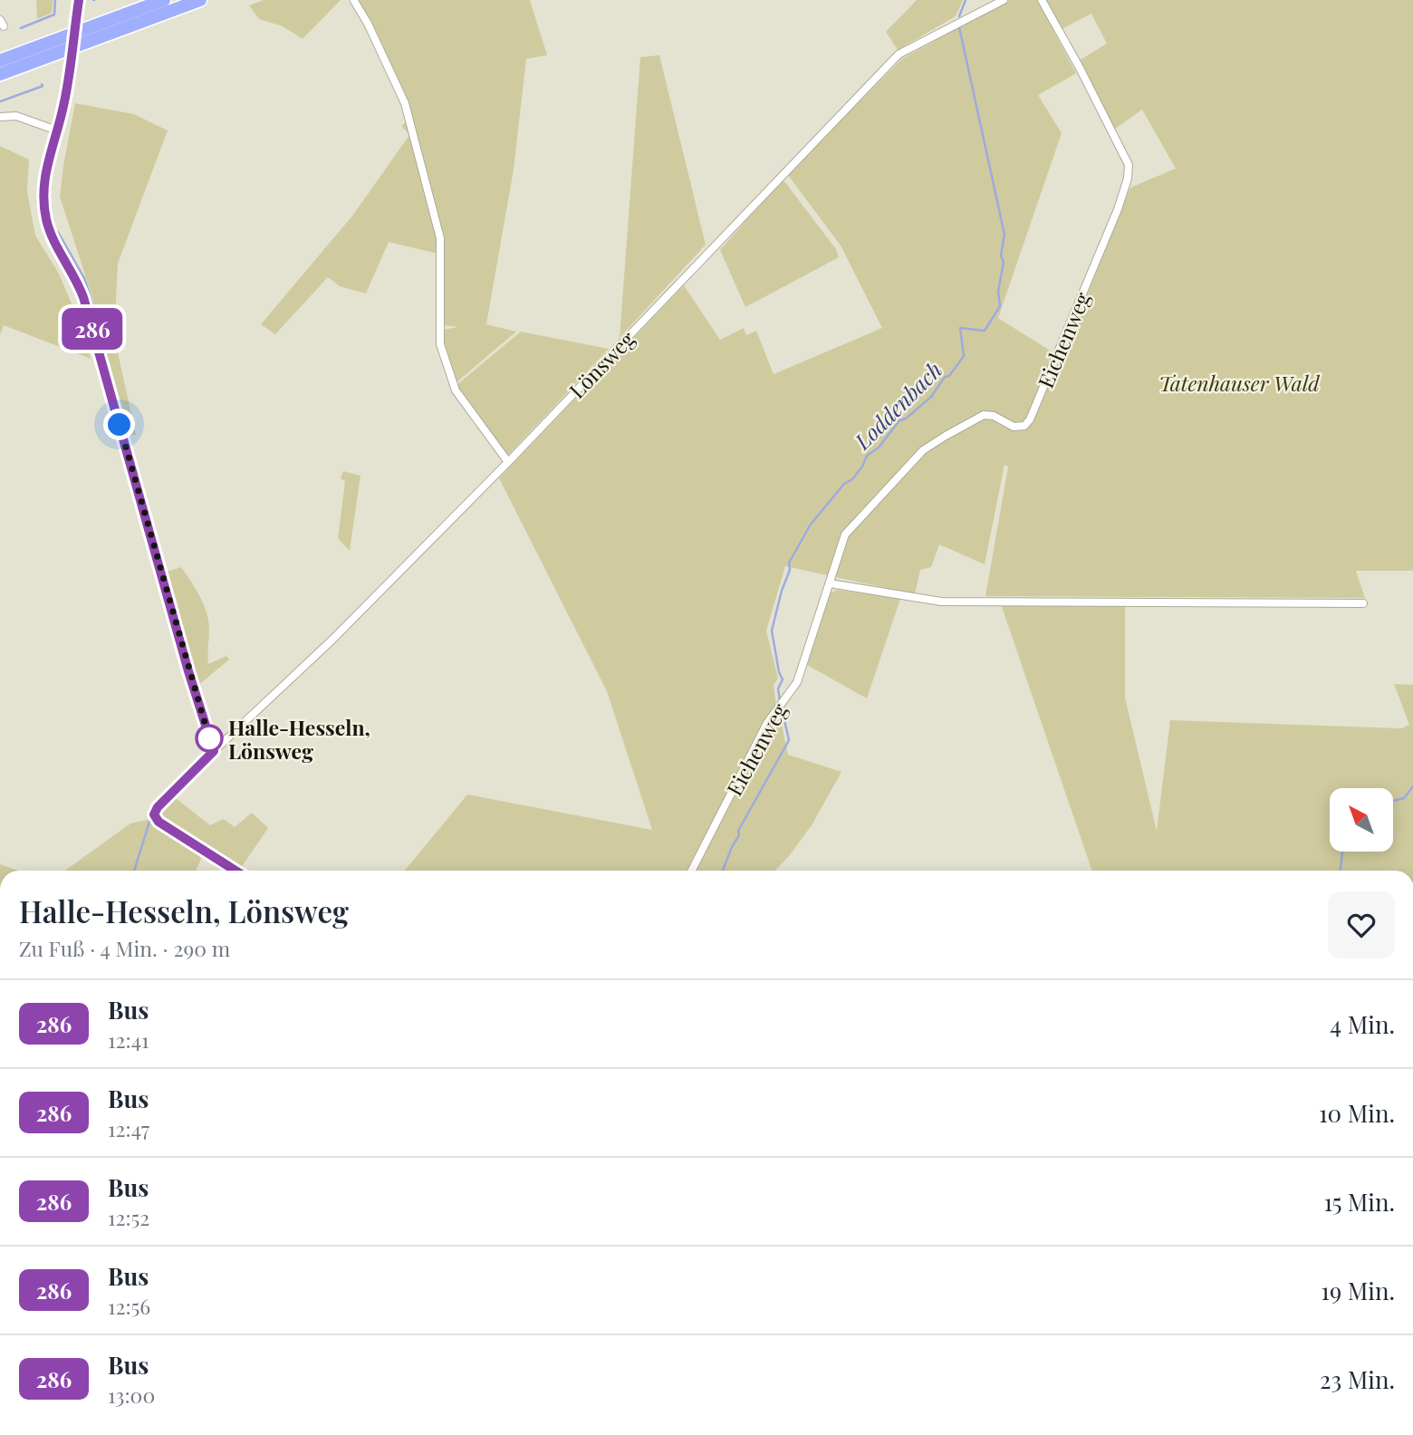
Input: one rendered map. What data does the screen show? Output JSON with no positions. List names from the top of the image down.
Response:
{
  "streets": {
    "street": ["Eichenweg", "Lönsweg"]
  },
  "water": ["Loddenbach"],
  "parks": ["Tatenhauser Wald"],
  "places": ["Halle-Hesseln, Lönsweg"],
  "lines": ["bus line 286"],
  "north": "top left",
  "page": {
    "on_map": "286",
    "heading": ["Halle-Hesseln, Lönsweg", "Zu Fuß · 4 Min. · 290 m"],
    "list": [
      {
        "mark": "286",
        "name": "Bus",
        "note": "12:41",
        "value": "4 Min."
      },
      {
        "mark": "286",
        "name": "Bus",
        "note": "12:47",
        "value": "10 Min."
      },
      {
        "mark": "286",
        "name": "Bus",
        "note": "12:52",
        "value": "15 Min."
      },
      {
        "mark": "286",
        "name": "Bus",
        "note": "12:56",
        "value": "19 Min."
      },
      {
        "mark": "286",
        "name": "Bus",
        "note": "13:00",
        "value": "23 Min."
      }
    ]
  }
}
